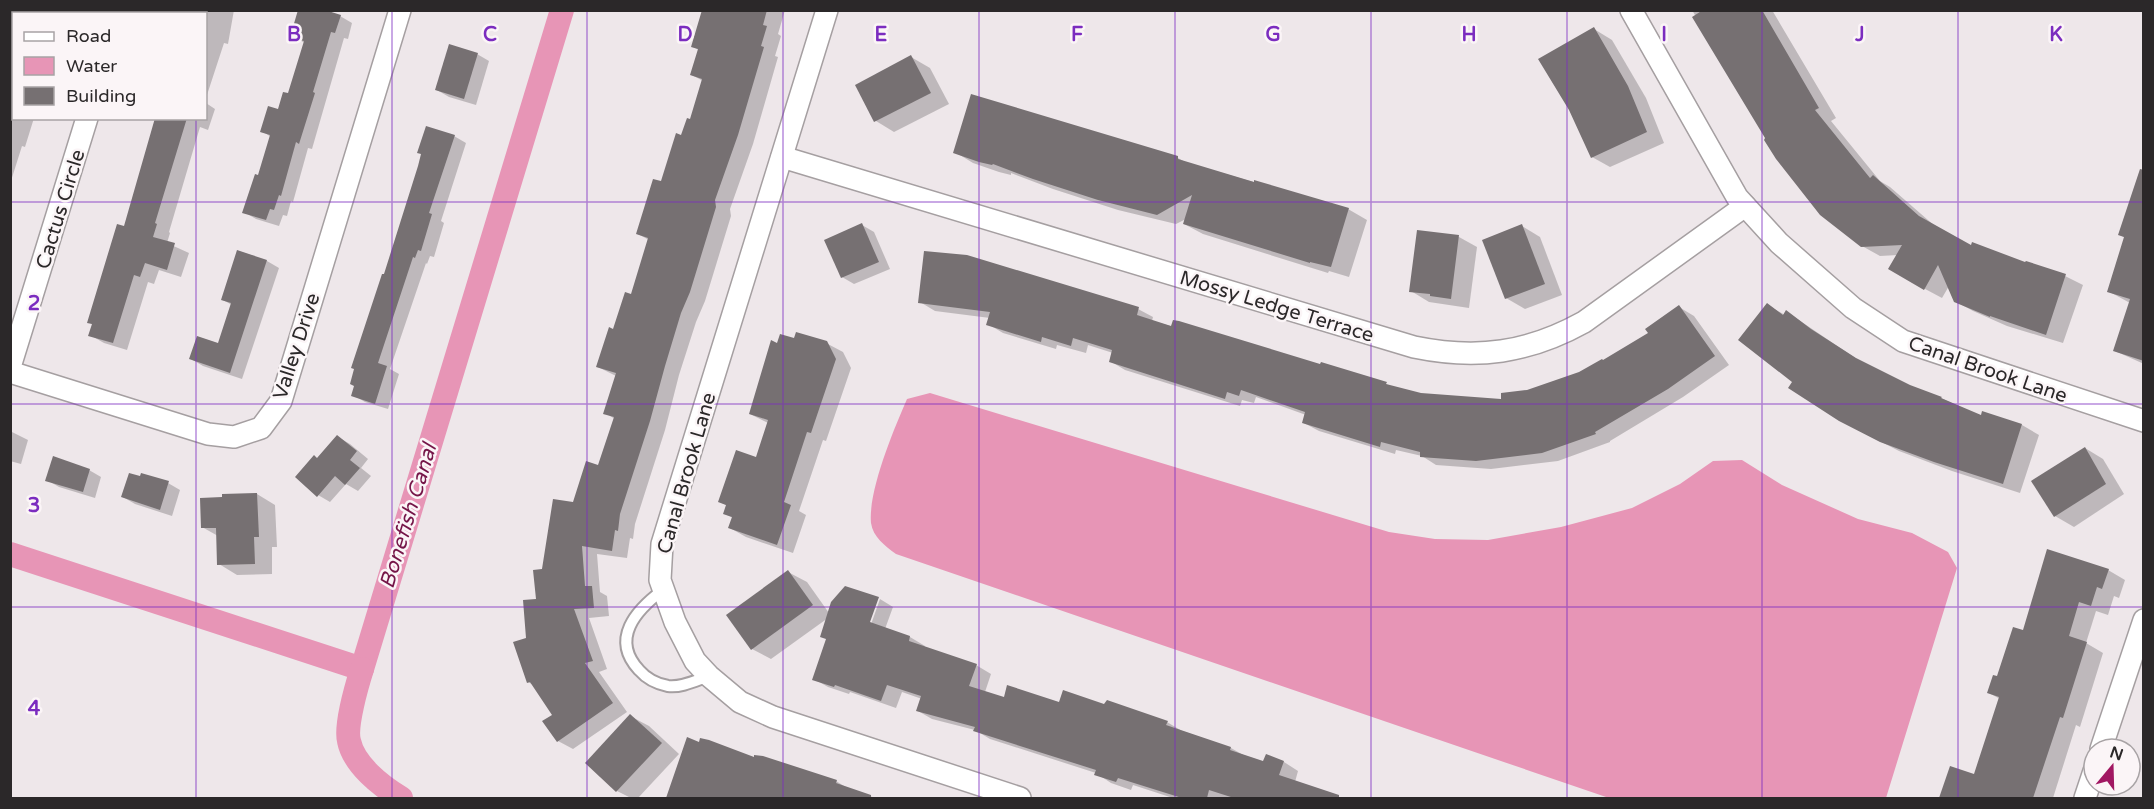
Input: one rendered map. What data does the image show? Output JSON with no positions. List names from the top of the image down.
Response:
{
  "streets": {
    "street": [
      "Cactus Circle",
      "Mossy Ledge Terrace",
      "Valley Drive",
      "Canal Brook Lane"
    ]
  },
  "crossings": [
    ["Cactus Circle", "Valley Drive"],
    ["Mossy Ledge Terrace", "Canal Brook Lane"]
  ],
  "water": ["Bonefish Canal"],
  "legend": ["Road", "Water", "Building"],
  "north": "top",
  "grid": {
    "columns": [
      "B",
      "C",
      "D",
      "E",
      "F",
      "G",
      "H",
      "I",
      "J",
      "K"
    ],
    "rows": ["2", "3", "4"]
  }
}
